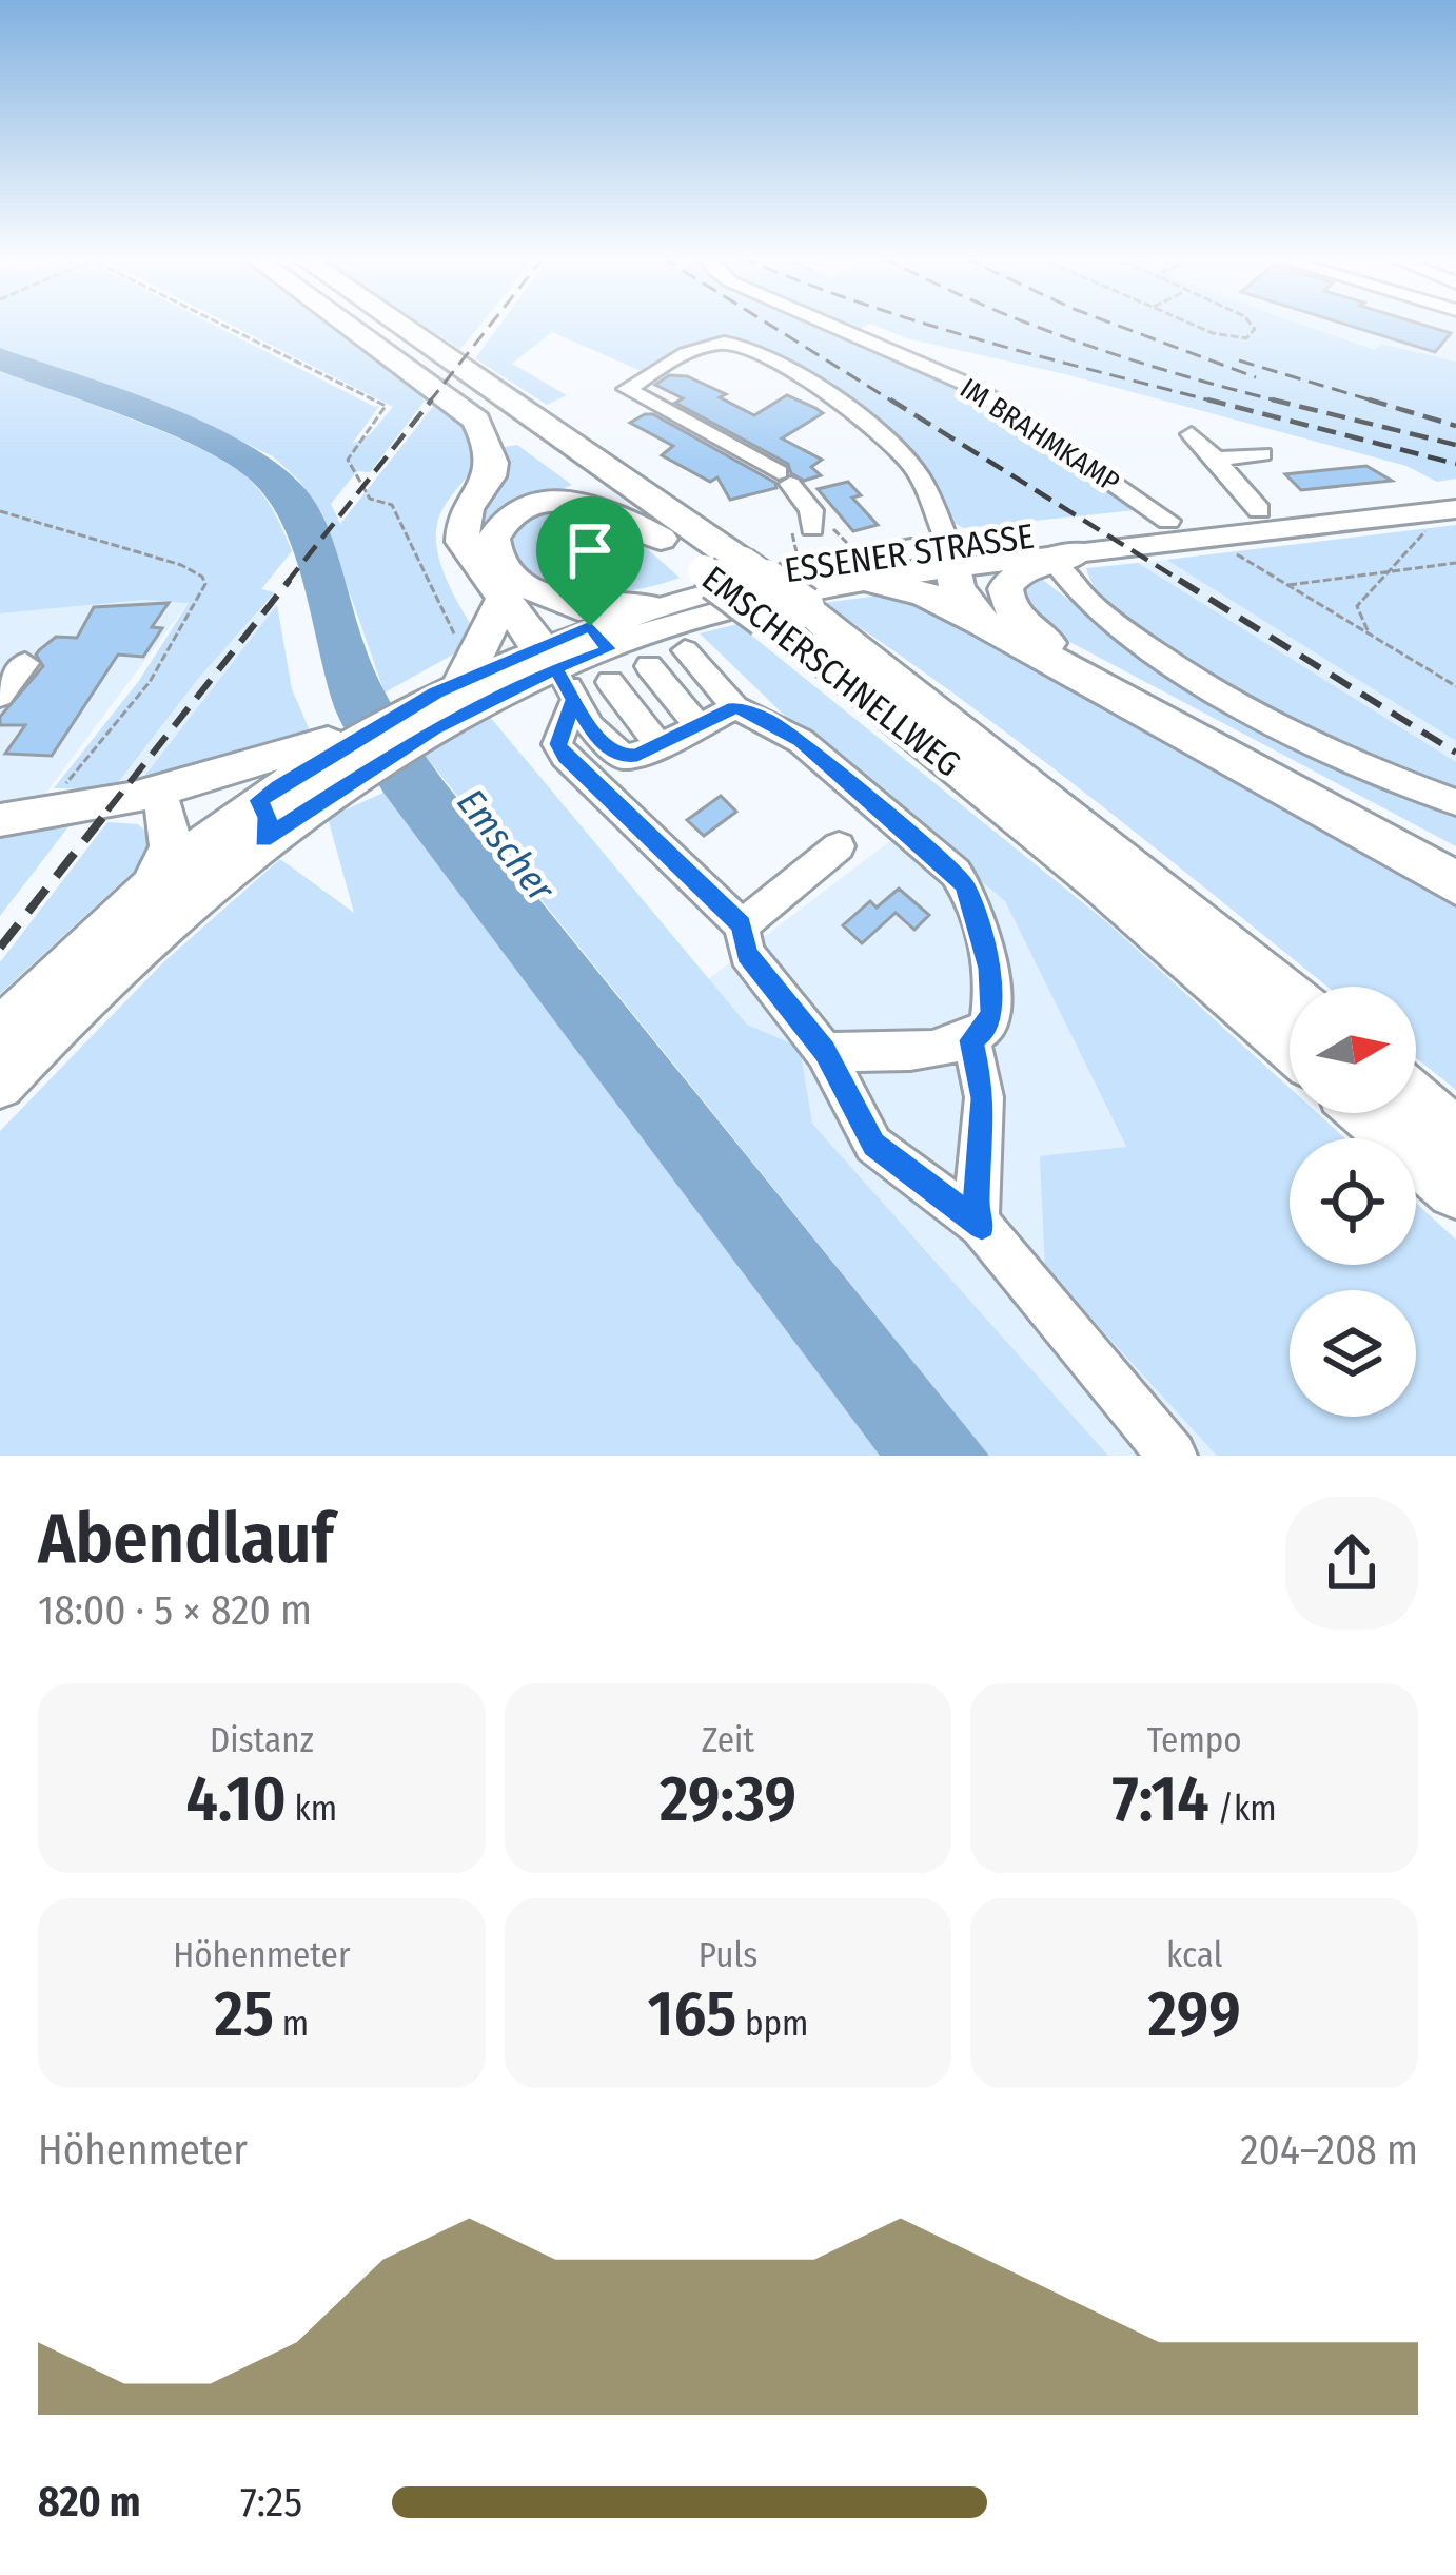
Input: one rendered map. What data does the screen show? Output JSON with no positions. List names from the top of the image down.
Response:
{
  "streets": {
    "highway": ["EMSCHERSCHNELLWEG"],
    "main road": ["ESSENER STRASSE"],
    "street": ["IM BRAHMKAMP"]
  },
  "crossings": [
    ["IM BRAHMKAMP", "ESSENER STRASSE"]
  ],
  "water": ["Emscher"],
  "north": "right",
  "page": {
    "heading": ["Abendlauf", "18:00 · 5 × 820 m"],
    "stats": [
      ["Distanz", "4.10 km"],
      ["Zeit", "29:39"],
      ["Tempo", "7:14 /km"],
      ["Höhenmeter", "25 m"],
      ["Puls", "165 bpm"],
      ["kcal", "299"]
    ],
    "chart": ["Höhenmeter", "204–208 m"],
    "list": [
      {
        "name": "820 m",
        "note": "7:25"
      }
    ]
  }
}
